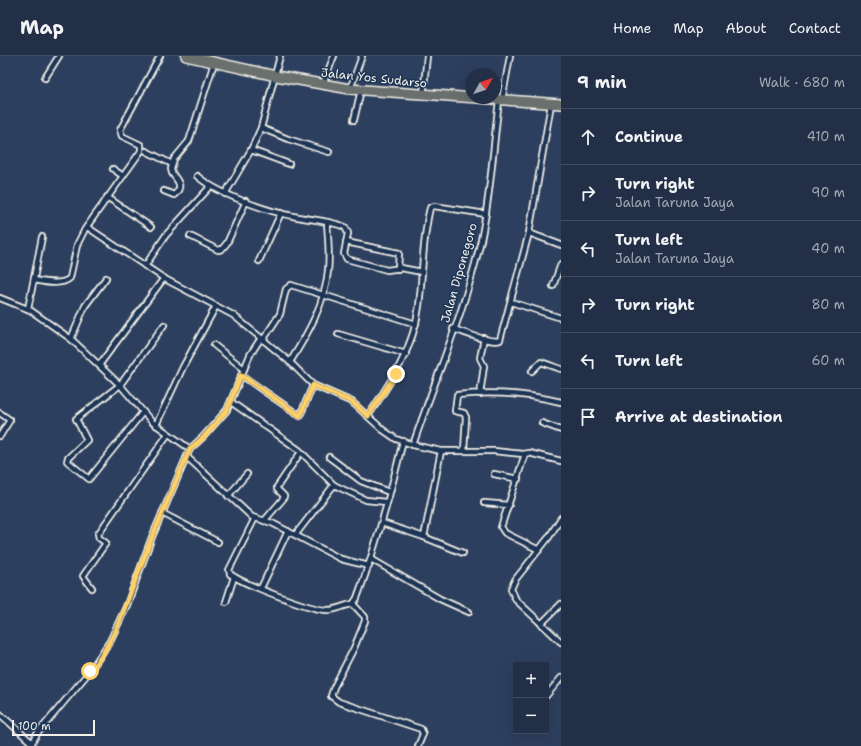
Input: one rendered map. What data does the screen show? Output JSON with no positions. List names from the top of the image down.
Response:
{
  "streets": {
    "highway": ["Jalan Yos Sudarso"],
    "street": ["Jalan Diponegoro"]
  },
  "scale_bar": "100 m",
  "north": "top right",
  "page": {
    "header": "Map",
    "nav": [
      "Home",
      "Map",
      "About",
      "Contact"
    ],
    "heading": ["9 min", "Walk · 680 m"],
    "list": [
      ["Continue", "410 m"],
      ["Turn right", "Jalan Taruna Jaya", "90 m"],
      ["Turn left", "Jalan Taruna Jaya", "40 m"],
      ["Turn right", "80 m"],
      ["Turn left", "60 m"],
      "Arrive at destination"
    ],
    "map_buttons": ["+", "−"],
    "scale": "100 m"
  }
}
